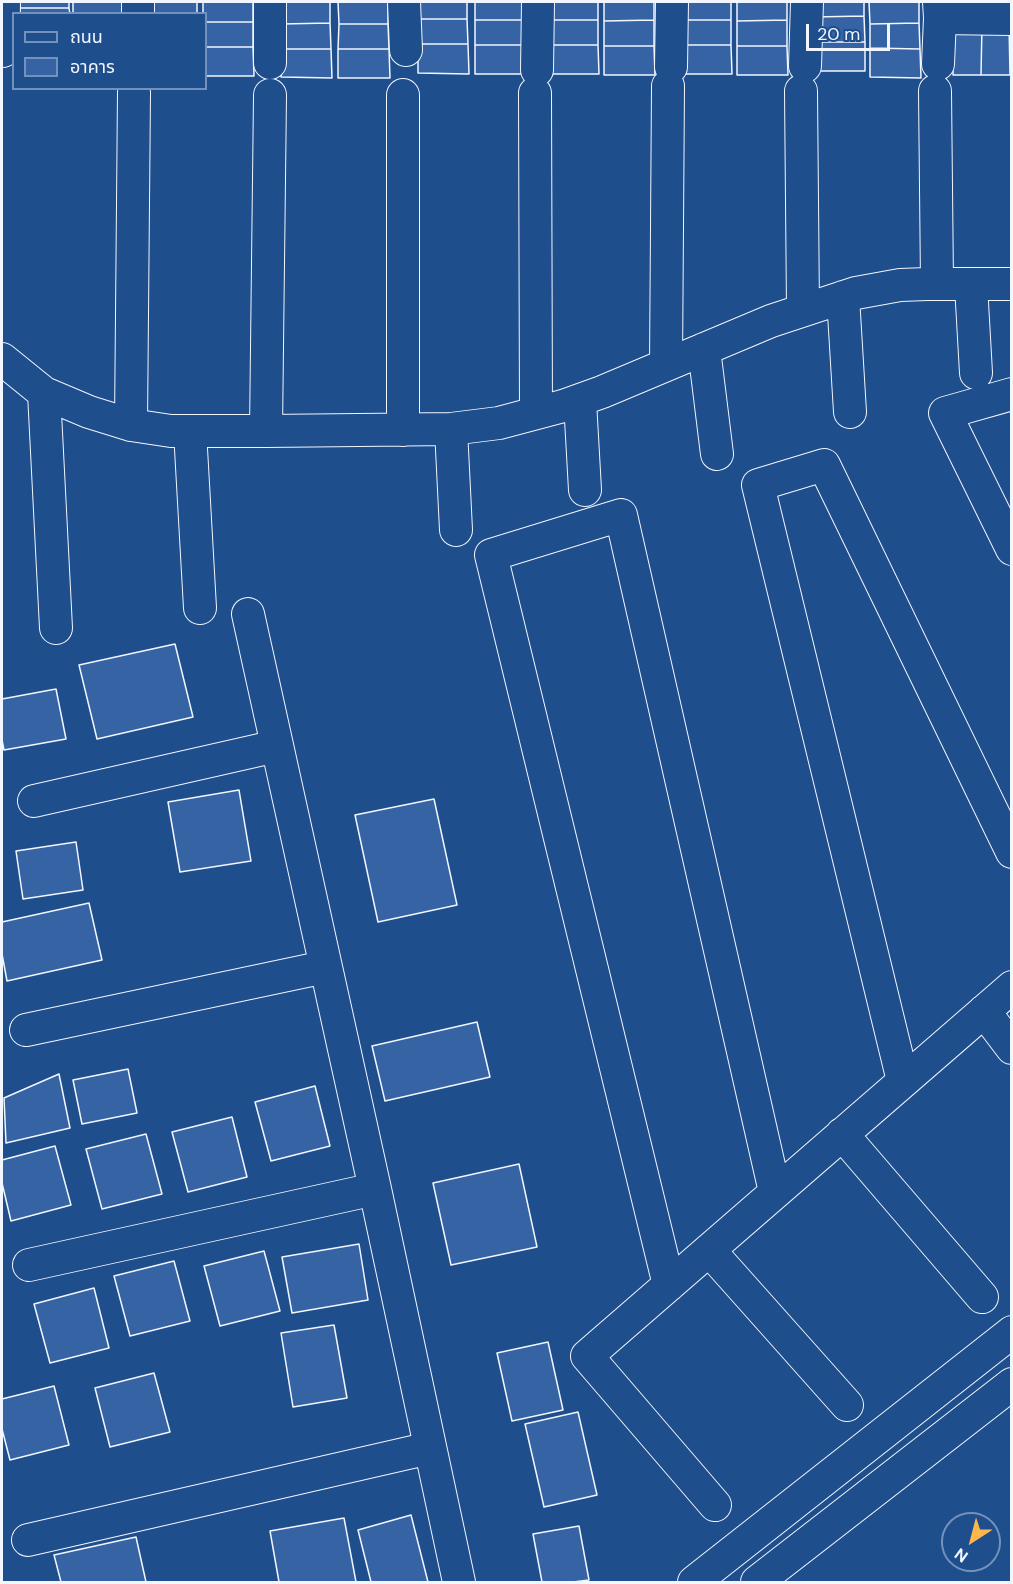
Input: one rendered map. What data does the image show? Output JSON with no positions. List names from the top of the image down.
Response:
{
  "legend": ["ถนน", "อาคาร"],
  "scale_bar": "20 m",
  "north": "bottom left"
}
